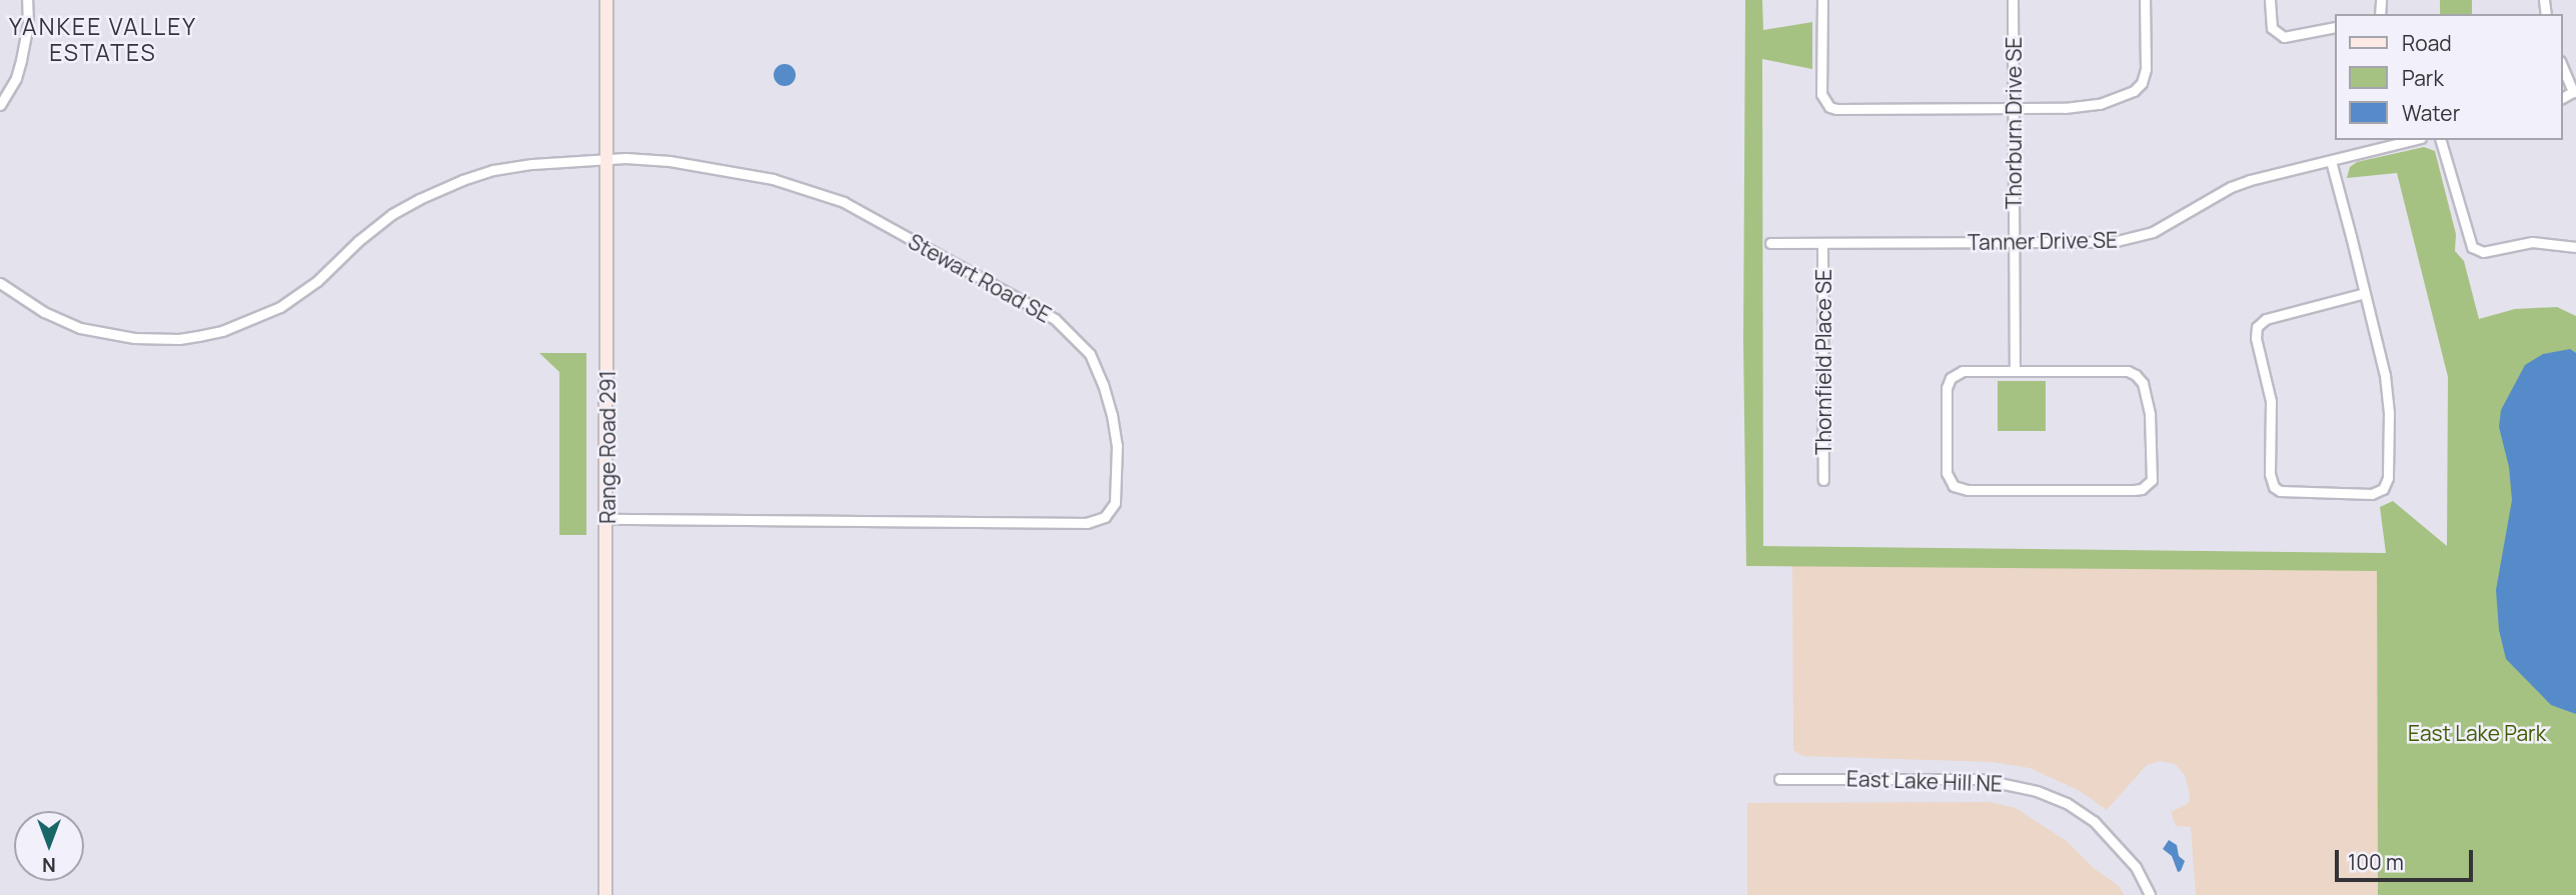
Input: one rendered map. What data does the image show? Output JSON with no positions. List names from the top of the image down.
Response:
{
  "streets": {
    "street": [
      "Thorburn Drive SE",
      "Tanner Drive SE",
      "Stewart Road SE",
      "Thornfield Place SE",
      "Range Road 291",
      "East Lake Hill NE"
    ]
  },
  "crossings": [
    ["Thorburn Drive SE", "Tanner Drive SE"],
    ["Tanner Drive SE", "Thornfield Place SE"],
    ["Stewart Road SE", "Range Road 291"]
  ],
  "districts": ["YANKEE VALLEY ESTATES"],
  "parks": ["East Lake Park"],
  "legend": ["Road", "Park", "Water"],
  "scale_bar": "100 m",
  "north": "bottom"
}
